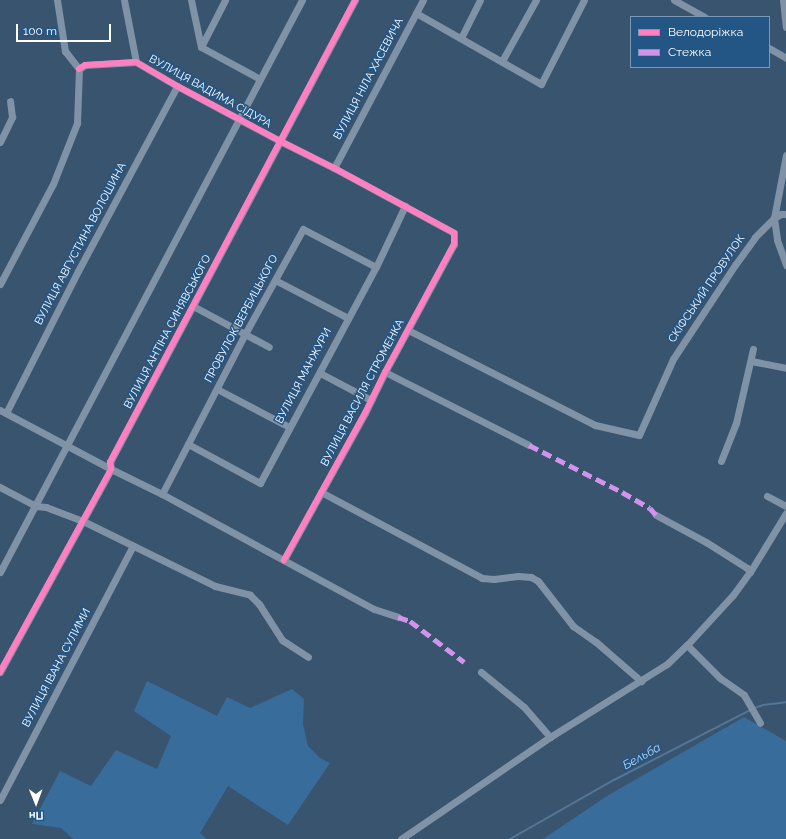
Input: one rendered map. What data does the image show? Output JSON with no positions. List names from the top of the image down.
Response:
{
  "streets": {
    "street": [
      "ВУЛИЦЯ НІЛА ХАСЕВИЧА",
      "ВУЛИЦЯ ВАДИМА СІДУРА",
      "ВУЛИЦЯ АВГУСТИНА ВОЛОШИНА",
      "СКІФСЬКИЙ ПРОВУЛОК",
      "ПРОВУЛОК ВЕРБИЦЬКОГО",
      "ВУЛИЦЯ АНТІНА СИНЯВСЬКОГО",
      "ВУЛИЦЯ МАНЖУРИ",
      "ВУЛИЦЯ ВАСИЛЯ СТРОМЕНКА",
      "ВУЛИЦЯ ІВАНА СУЛИМИ"
    ]
  },
  "crossings": [
    ["ВУЛИЦЯ НІЛА ХАСЕВИЧА", "ВУЛИЦЯ ВАДИМА СІДУРА"],
    ["ВУЛИЦЯ ВАДИМА СІДУРА", "ВУЛИЦЯ АВГУСТИНА ВОЛОШИНА"],
    ["ВУЛИЦЯ ВАДИМА СІДУРА", "ВУЛИЦЯ АНТІНА СИНЯВСЬКОГО"],
    ["ВУЛИЦЯ ВАДИМА СІДУРА", "ВУЛИЦЯ МАНЖУРИ"],
    ["ВУЛИЦЯ ВАДИМА СІДУРА", "ВУЛИЦЯ ВАСИЛЯ СТРОМЕНКА"],
    ["СКІФСЬКИЙ ПРОВУЛОК", "ВУЛИЦЯ ВАСИЛЯ СТРОМЕНКА"],
    ["ПРОВУЛОК ВЕРБИЦЬКОГО", "ВУЛИЦЯ МАНЖУРИ"]
  ],
  "water": ["Бельба"],
  "legend": ["Велодоріжка", "Стежка"],
  "scale_bar": "100 m",
  "north": "bottom"
}
